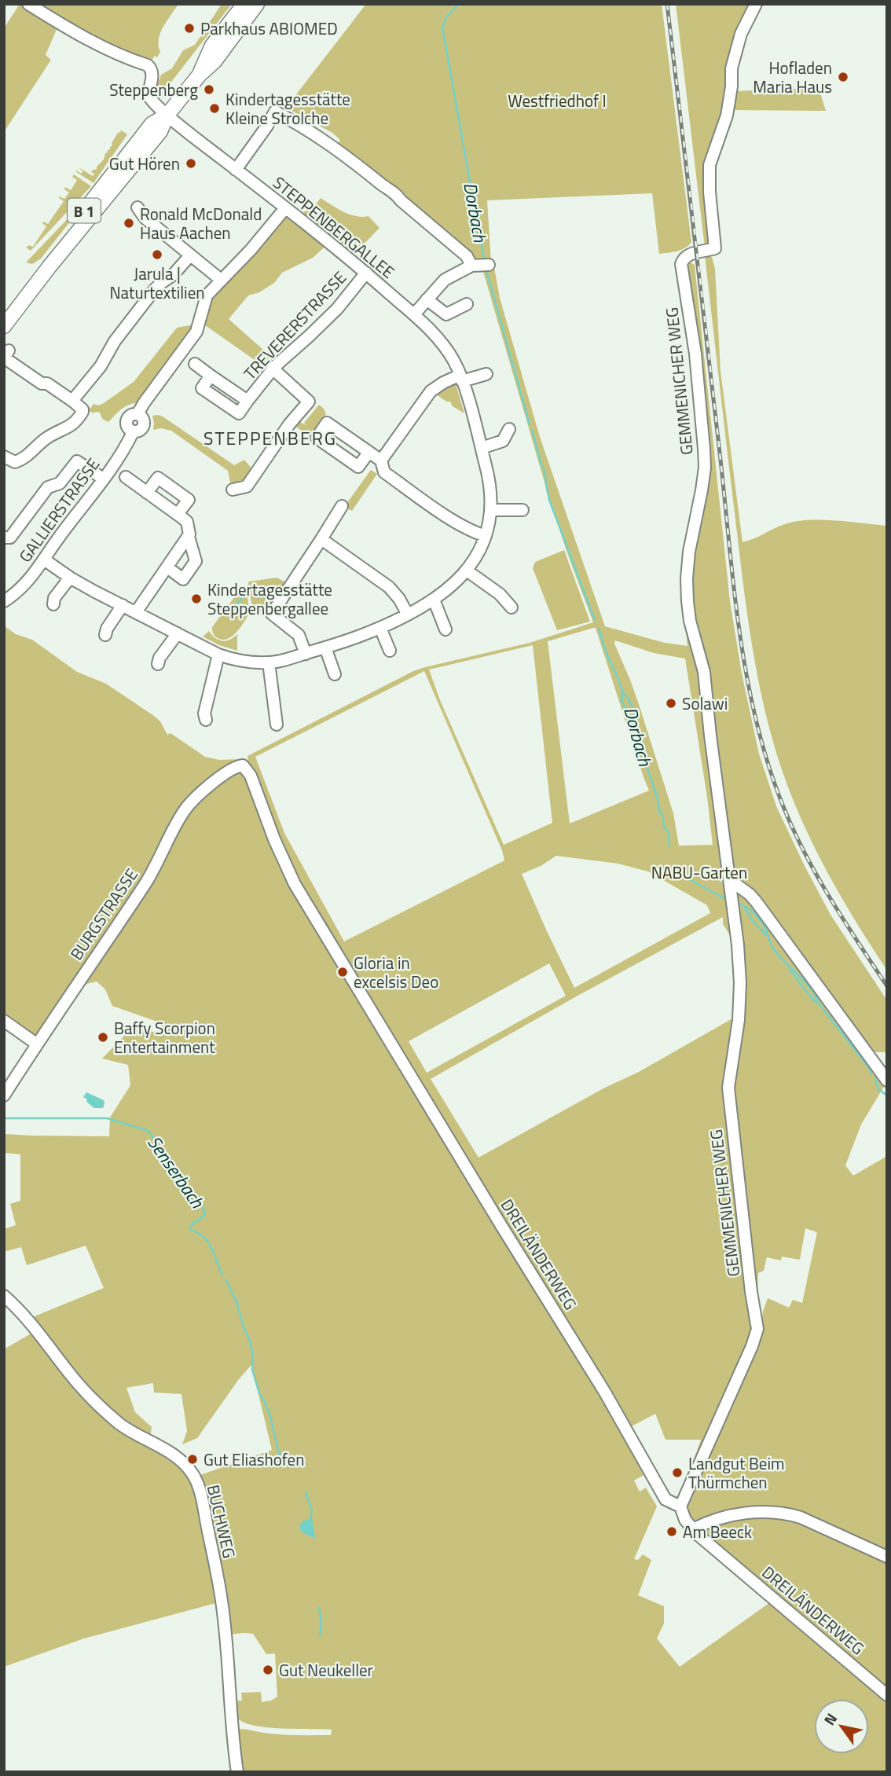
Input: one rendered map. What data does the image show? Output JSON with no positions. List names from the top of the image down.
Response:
{
  "streets": {
    "main road": ["B 1"],
    "street": [
      "STEPPENBERGALLEE",
      "TREVERERSTRASSE",
      "GEMMENICHER WEG",
      "GALLIERSTRASSE",
      "BURGSTRASSE",
      "DREILÄNDERWEG",
      "BUCHWEG"
    ]
  },
  "crossings": [
    ["B 1", "STEPPENBERGALLEE"],
    ["STEPPENBERGALLEE", "TREVERERSTRASSE"],
    ["STEPPENBERGALLEE", "GALLIERSTRASSE"],
    ["TREVERERSTRASSE", "GALLIERSTRASSE"],
    ["GEMMENICHER WEG", "DREILÄNDERWEG"],
    ["BURGSTRASSE", "DREILÄNDERWEG"]
  ],
  "districts": ["STEPPENBERG"],
  "water": ["Dorbach", "Senserbach"],
  "parks": ["Westfriedhof I", "NABU-Garten"],
  "places": [
    "Parkhaus ABIOMED",
    "Hofladen Maria Haus",
    "Steppenberg",
    "Kindertagesstätte Kleine Strolche",
    "Gut Hören",
    "Ronald McDonald Haus Aachen",
    "Jarula | Naturtextilien",
    "Kindertagesstätte Steppenbergallee",
    "Solawi",
    "Gloria in excelsis Deo",
    "Baffy Scorpion Entertainment",
    "Gut Eliashofen",
    "Landgut Beim Thürmchen",
    "Am Beeck",
    "Gut Neukeller"
  ],
  "north": "top left"
}
